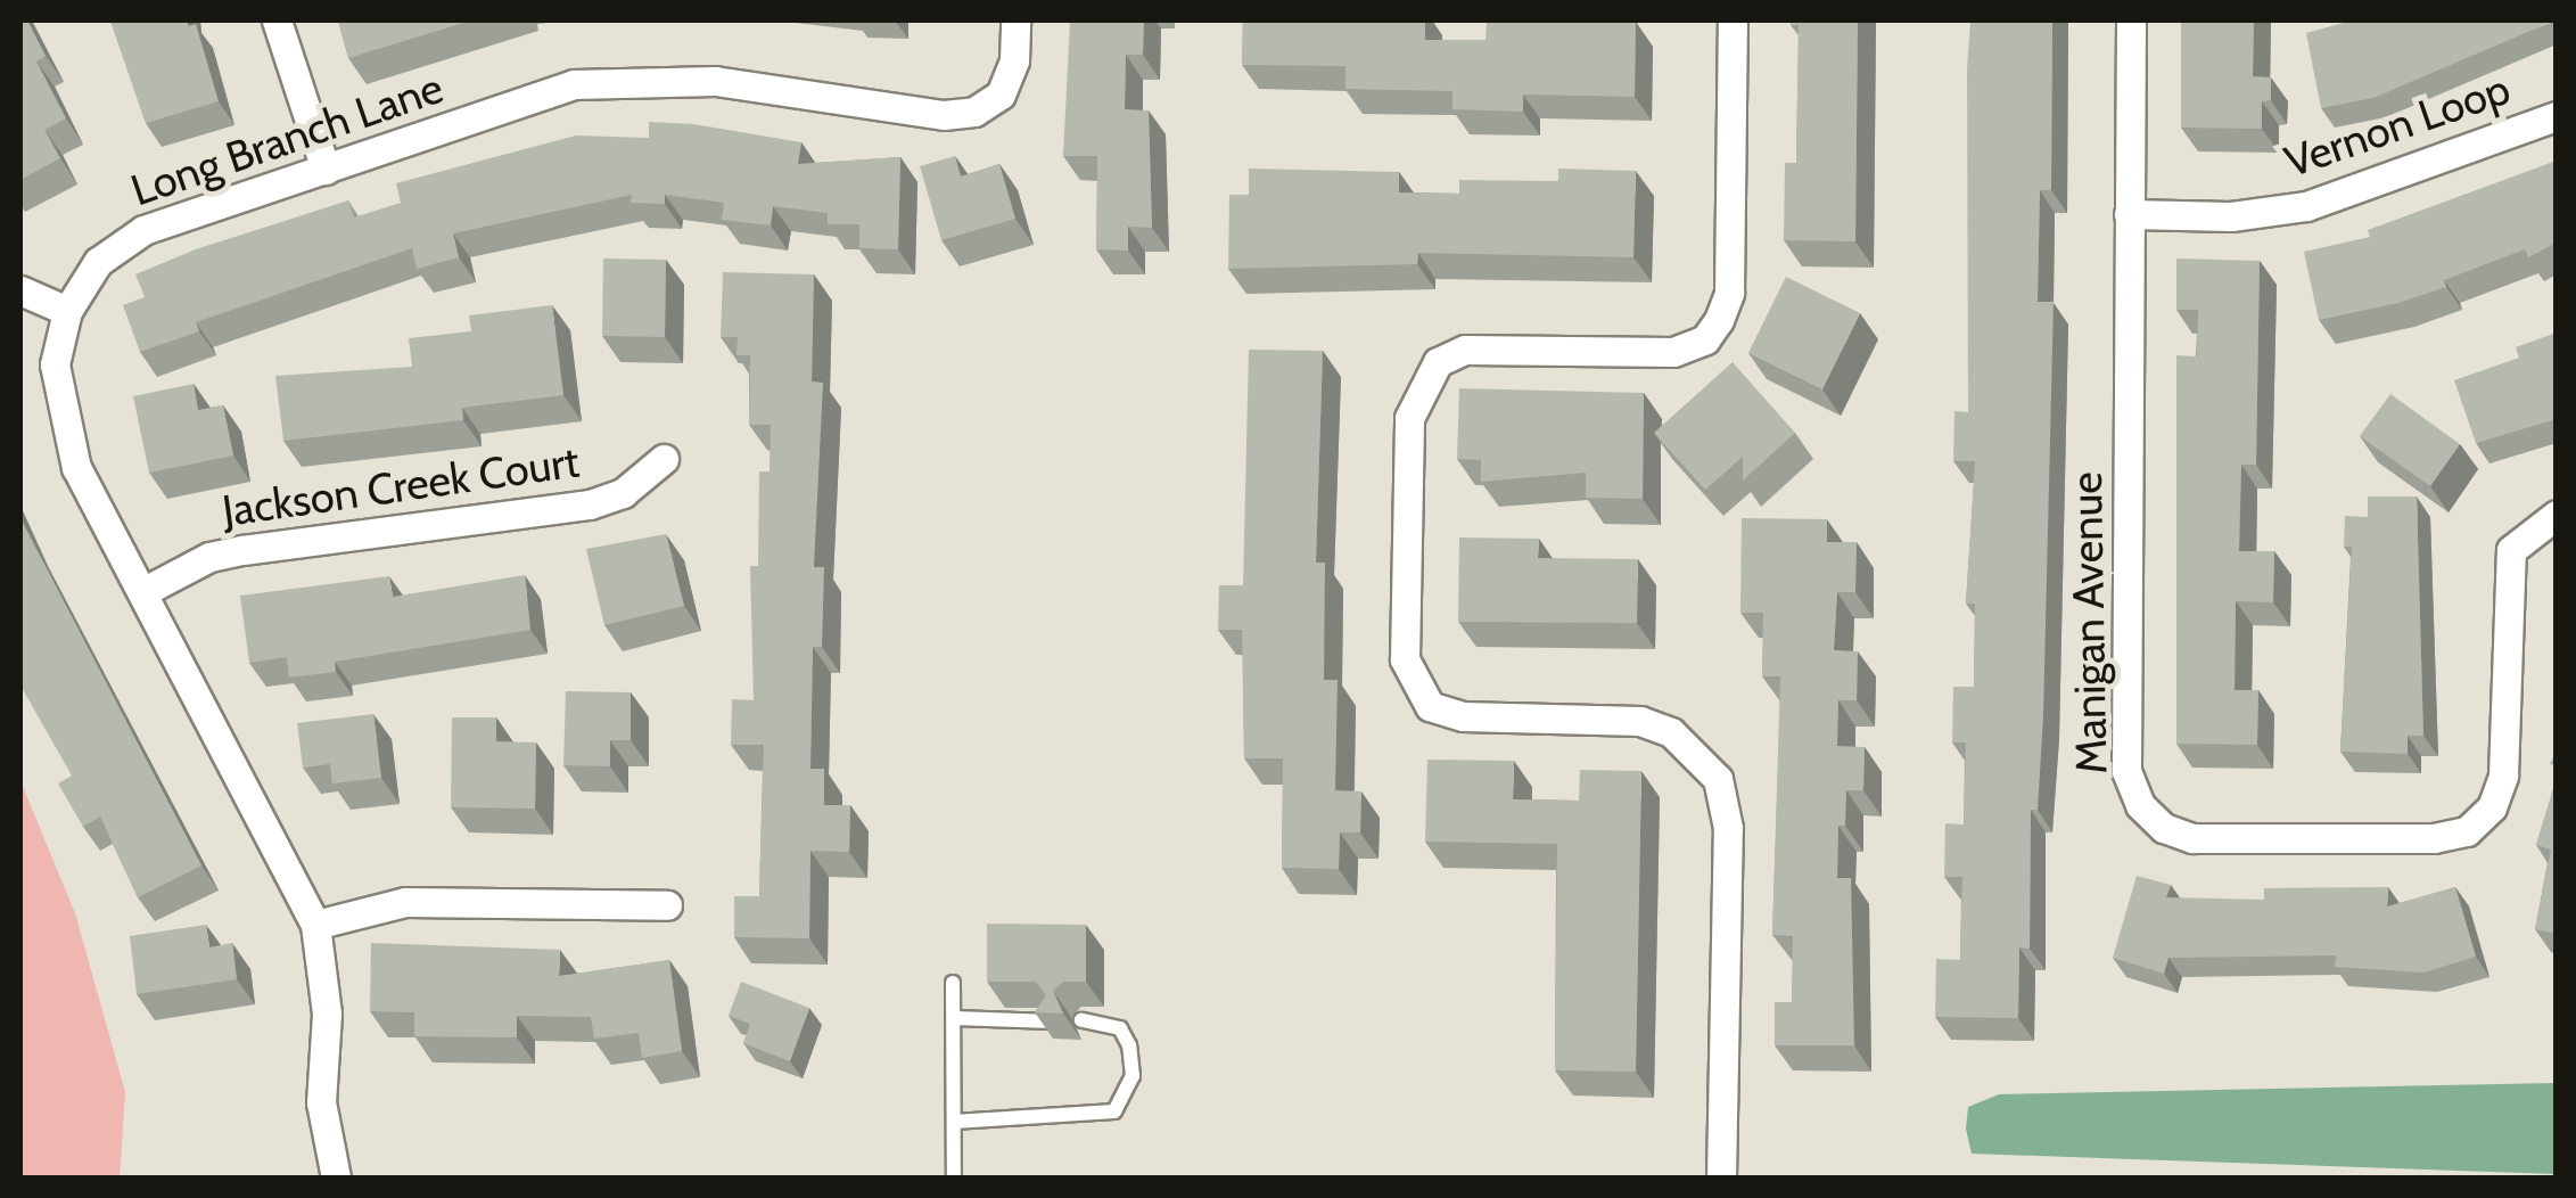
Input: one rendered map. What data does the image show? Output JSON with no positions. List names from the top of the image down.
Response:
{
  "streets": {
    "street": [
      "Vernon Loop",
      "Long Branch Lane",
      "Jackson Creek Court",
      "Manigan Avenue"
    ]
  },
  "crossings": [
    ["Vernon Loop", "Manigan Avenue"],
    ["Long Branch Lane", "Jackson Creek Court"]
  ]
}
